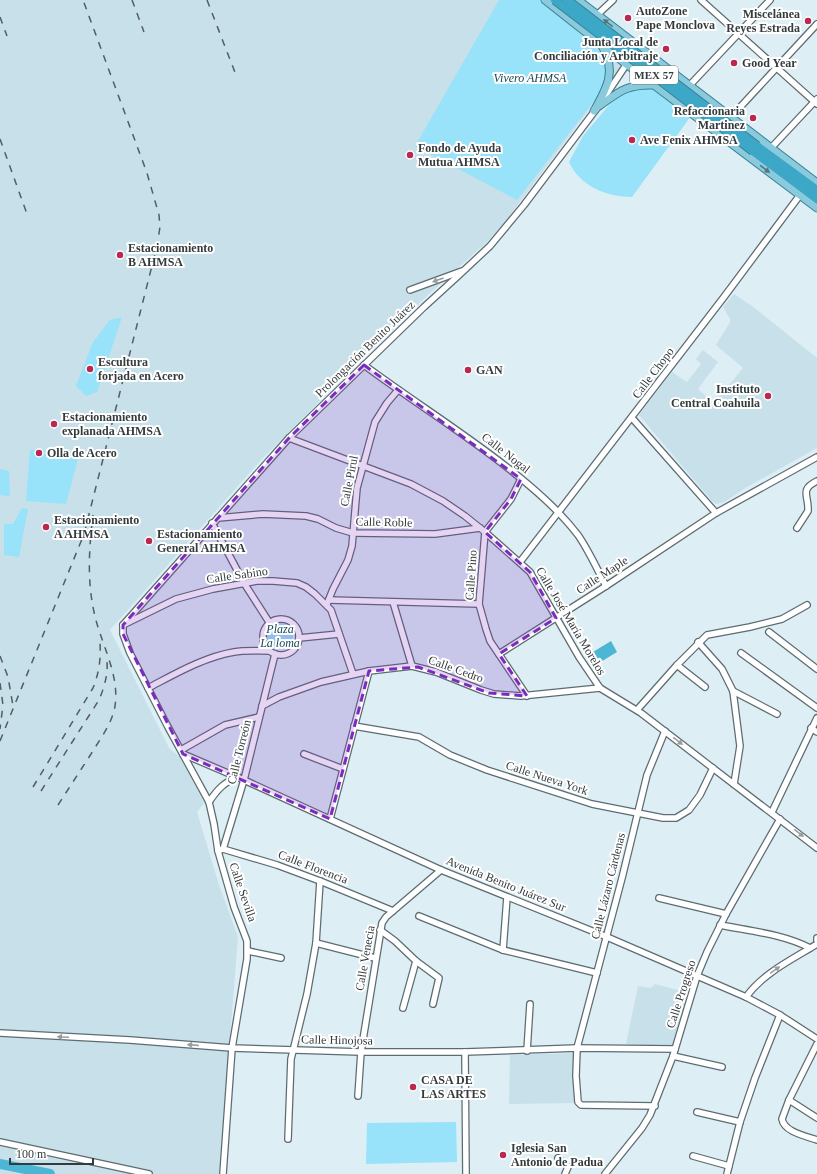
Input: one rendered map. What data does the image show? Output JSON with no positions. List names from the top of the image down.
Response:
{
  "streets": {
    "highway": ["MEX 57"],
    "street": [
      "Prolongación Benito Juárez",
      "Calle Chopo",
      "Calle Nogal",
      "Calle Pirul",
      "Calle Roble",
      "Calle Sabino",
      "Calle Pino",
      "Calle Maple",
      "Calle José María Morelos",
      "Calle Cedro",
      "Calle Torreón",
      "Calle Nueva York",
      "Calle Florencia",
      "Avenida Benito Juárez Sur",
      "Calle Lázaro Cárdenas",
      "Calle Sevilla",
      "Calle Venecia",
      "Calle Progreso",
      "Calle Hinojosa"
    ]
  },
  "crossings": [
    ["Prolongación Benito Juárez", "Calle Nogal"],
    ["Prolongación Benito Juárez", "Calle Roble"],
    ["Prolongación Benito Juárez", "Calle Sabino"],
    ["Prolongación Benito Juárez", "Calle José María Morelos"],
    ["Calle Chopo", "Calle Nogal"],
    ["Calle Chopo", "Calle José María Morelos"],
    ["Calle Nogal", "Calle Pirul"],
    ["Calle Nogal", "Calle Maple"],
    ["Calle Pirul", "Calle Roble"],
    ["Calle Pirul", "Calle Sabino"],
    ["Calle Pirul", "Calle José María Morelos"],
    ["Calle Roble", "Calle Pino"],
    ["Calle Roble", "Calle José María Morelos"],
    ["Calle Sabino", "Calle Cedro"],
    ["Calle Pino", "Calle Maple"],
    ["Calle Pino", "Calle José María Morelos"],
    ["Calle Pino", "Calle Cedro"],
    ["Calle Maple", "Calle José María Morelos"],
    ["Calle José María Morelos", "Calle Cedro"],
    ["Calle José María Morelos", "Calle Nueva York"],
    ["Calle José María Morelos", "Calle Lázaro Cárdenas"],
    ["Calle José María Morelos", "Calle Progreso"],
    ["Calle Cedro", "Calle Torreón"],
    ["Calle Torreón", "Calle Florencia"],
    ["Calle Torreón", "Avenida Benito Juárez Sur"],
    ["Calle Torreón", "Calle Sevilla"],
    ["Calle Nueva York", "Calle Lázaro Cárdenas"],
    ["Calle Florencia", "Calle Sevilla"],
    ["Calle Florencia", "Calle Venecia"],
    ["Avenida Benito Juárez Sur", "Calle Lázaro Cárdenas"],
    ["Avenida Benito Juárez Sur", "Calle Sevilla"],
    ["Avenida Benito Juárez Sur", "Calle Venecia"],
    ["Avenida Benito Juárez Sur", "Calle Progreso"],
    ["Calle Lázaro Cárdenas", "Calle Progreso"],
    ["Calle Lázaro Cárdenas", "Calle Hinojosa"],
    ["Calle Sevilla", "Calle Hinojosa"],
    ["Calle Venecia", "Calle Hinojosa"],
    ["Calle Progreso", "Calle Hinojosa"]
  ],
  "parks": ["Vivero AHMSA", "Plaza La loma"],
  "places": [
    "AutoZone Pape Monclova",
    "Miscelánea Reyes Estrada",
    "Junta Local de Conciliación y Arbitraje",
    "Good Year",
    "Refaccionaria Martinez",
    "Ave Fenix AHMSA",
    "Fondo de Ayuda Mutua AHMSA",
    "Estacionamiento B AHMSA",
    "Escultura forjada en Acero",
    "GAN",
    "Instituto Central Coahuila",
    "Estacionamiento explanada AHMSA",
    "Olla de Acero",
    "Estacionamiento A AHMSA",
    "Estacionamiento General AHMSA",
    "CASA DE LAS ARTES",
    "Iglesia San Antonio de Padua"
  ],
  "scale_bar": "100 m"
}
